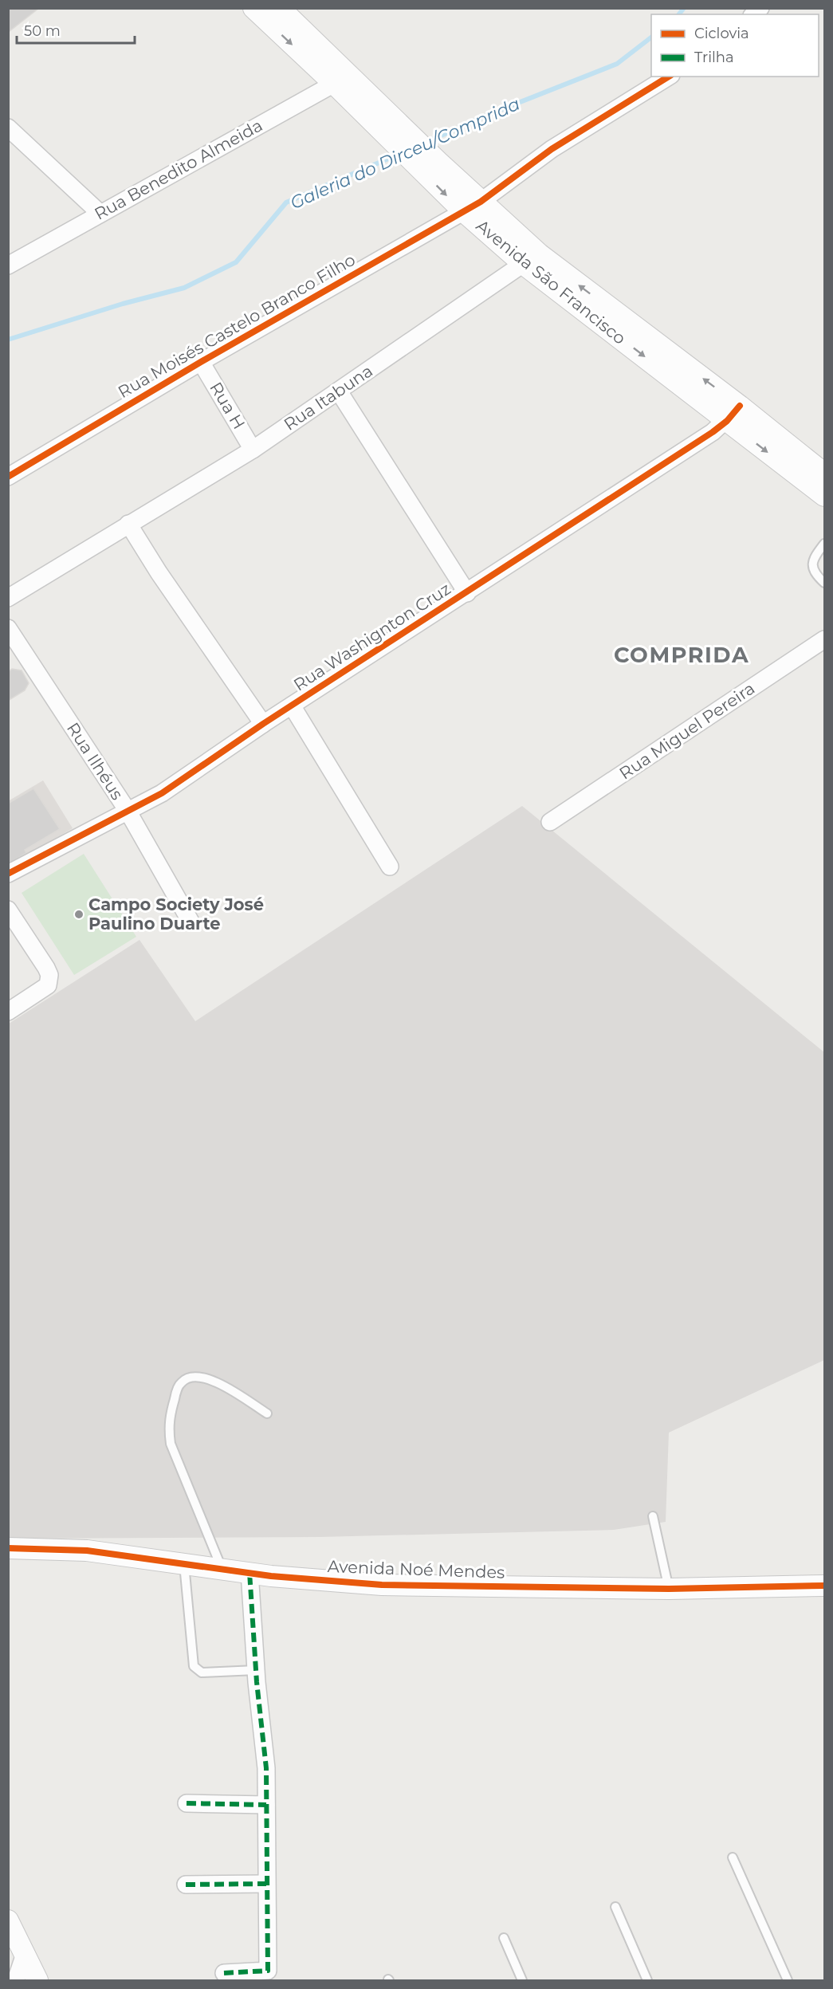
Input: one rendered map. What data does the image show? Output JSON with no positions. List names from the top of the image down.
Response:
{
  "streets": {
    "street": [
      "Rua Benedito Almeida",
      "Avenida São Francisco",
      "Rua Moisés Castelo Branco Filho",
      "Rua Itabuna",
      "Rua H",
      "Rua Washignton Cruz",
      "Rua Miguel Pereira",
      "Rua Ilhéus",
      "Avenida Noé Mendes"
    ]
  },
  "crossings": [
    ["Rua Benedito Almeida", "Avenida São Francisco"],
    ["Avenida São Francisco", "Rua Moisés Castelo Branco Filho"],
    ["Avenida São Francisco", "Rua Itabuna"],
    ["Avenida São Francisco", "Rua Washignton Cruz"],
    ["Rua Moisés Castelo Branco Filho", "Rua H"],
    ["Rua Itabuna", "Rua H"],
    ["Rua Washignton Cruz", "Rua Ilhéus"]
  ],
  "districts": ["COMPRIDA"],
  "water": ["Galeria do Dirceu/Comprida"],
  "places": ["Campo Society José Paulino Duarte"],
  "legend": ["Ciclovia", "Trilha"],
  "scale_bar": "50 m"
}
